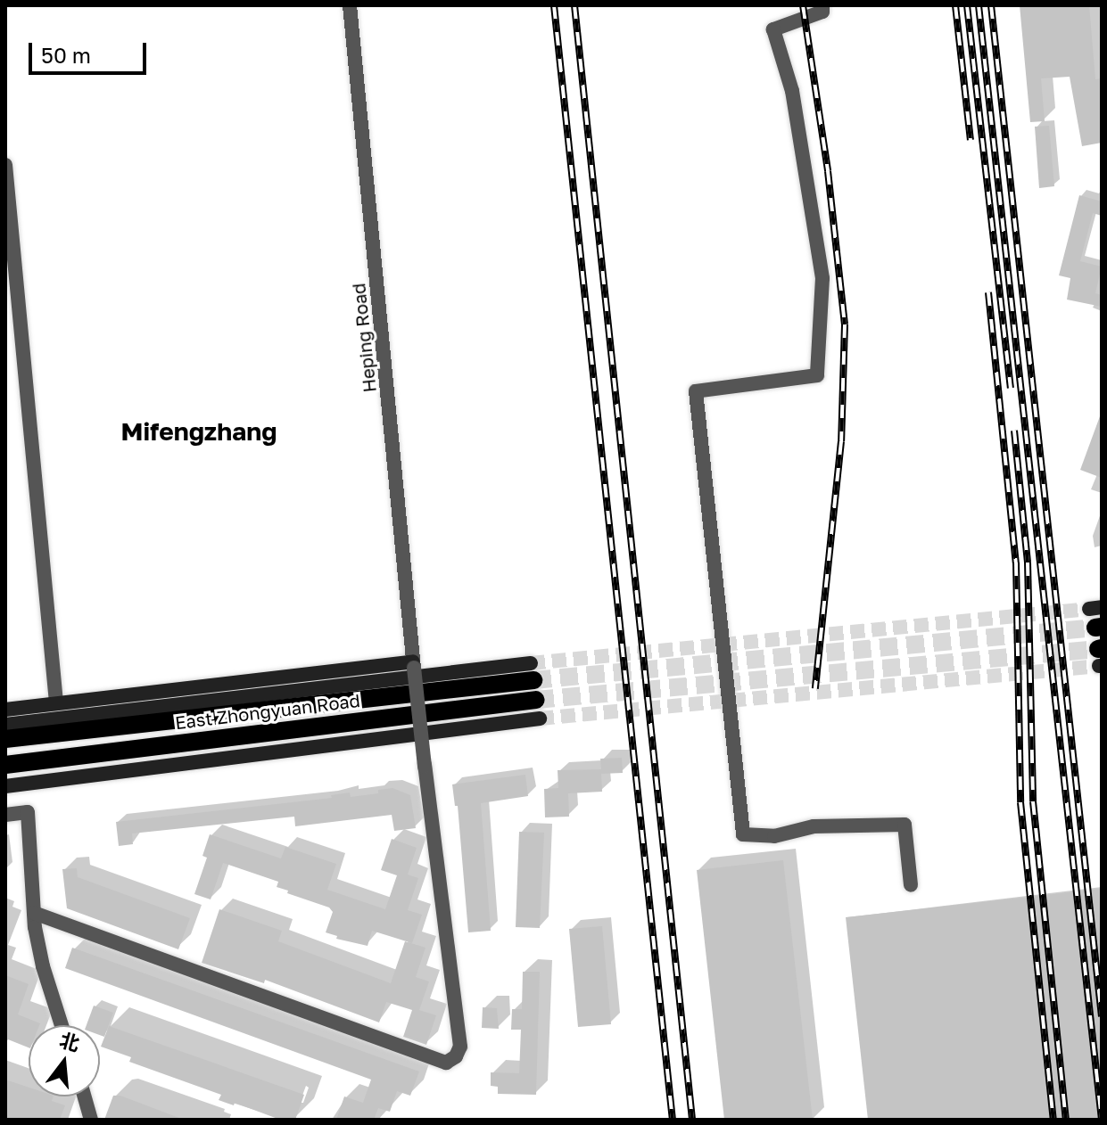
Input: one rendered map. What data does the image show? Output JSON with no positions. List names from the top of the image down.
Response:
{
  "streets": {
    "main road": ["East Zhongyuan Road"],
    "street": ["Heping Road"]
  },
  "districts": ["Mifengzhang"],
  "scale_bar": "50 m",
  "north": "top"
}
